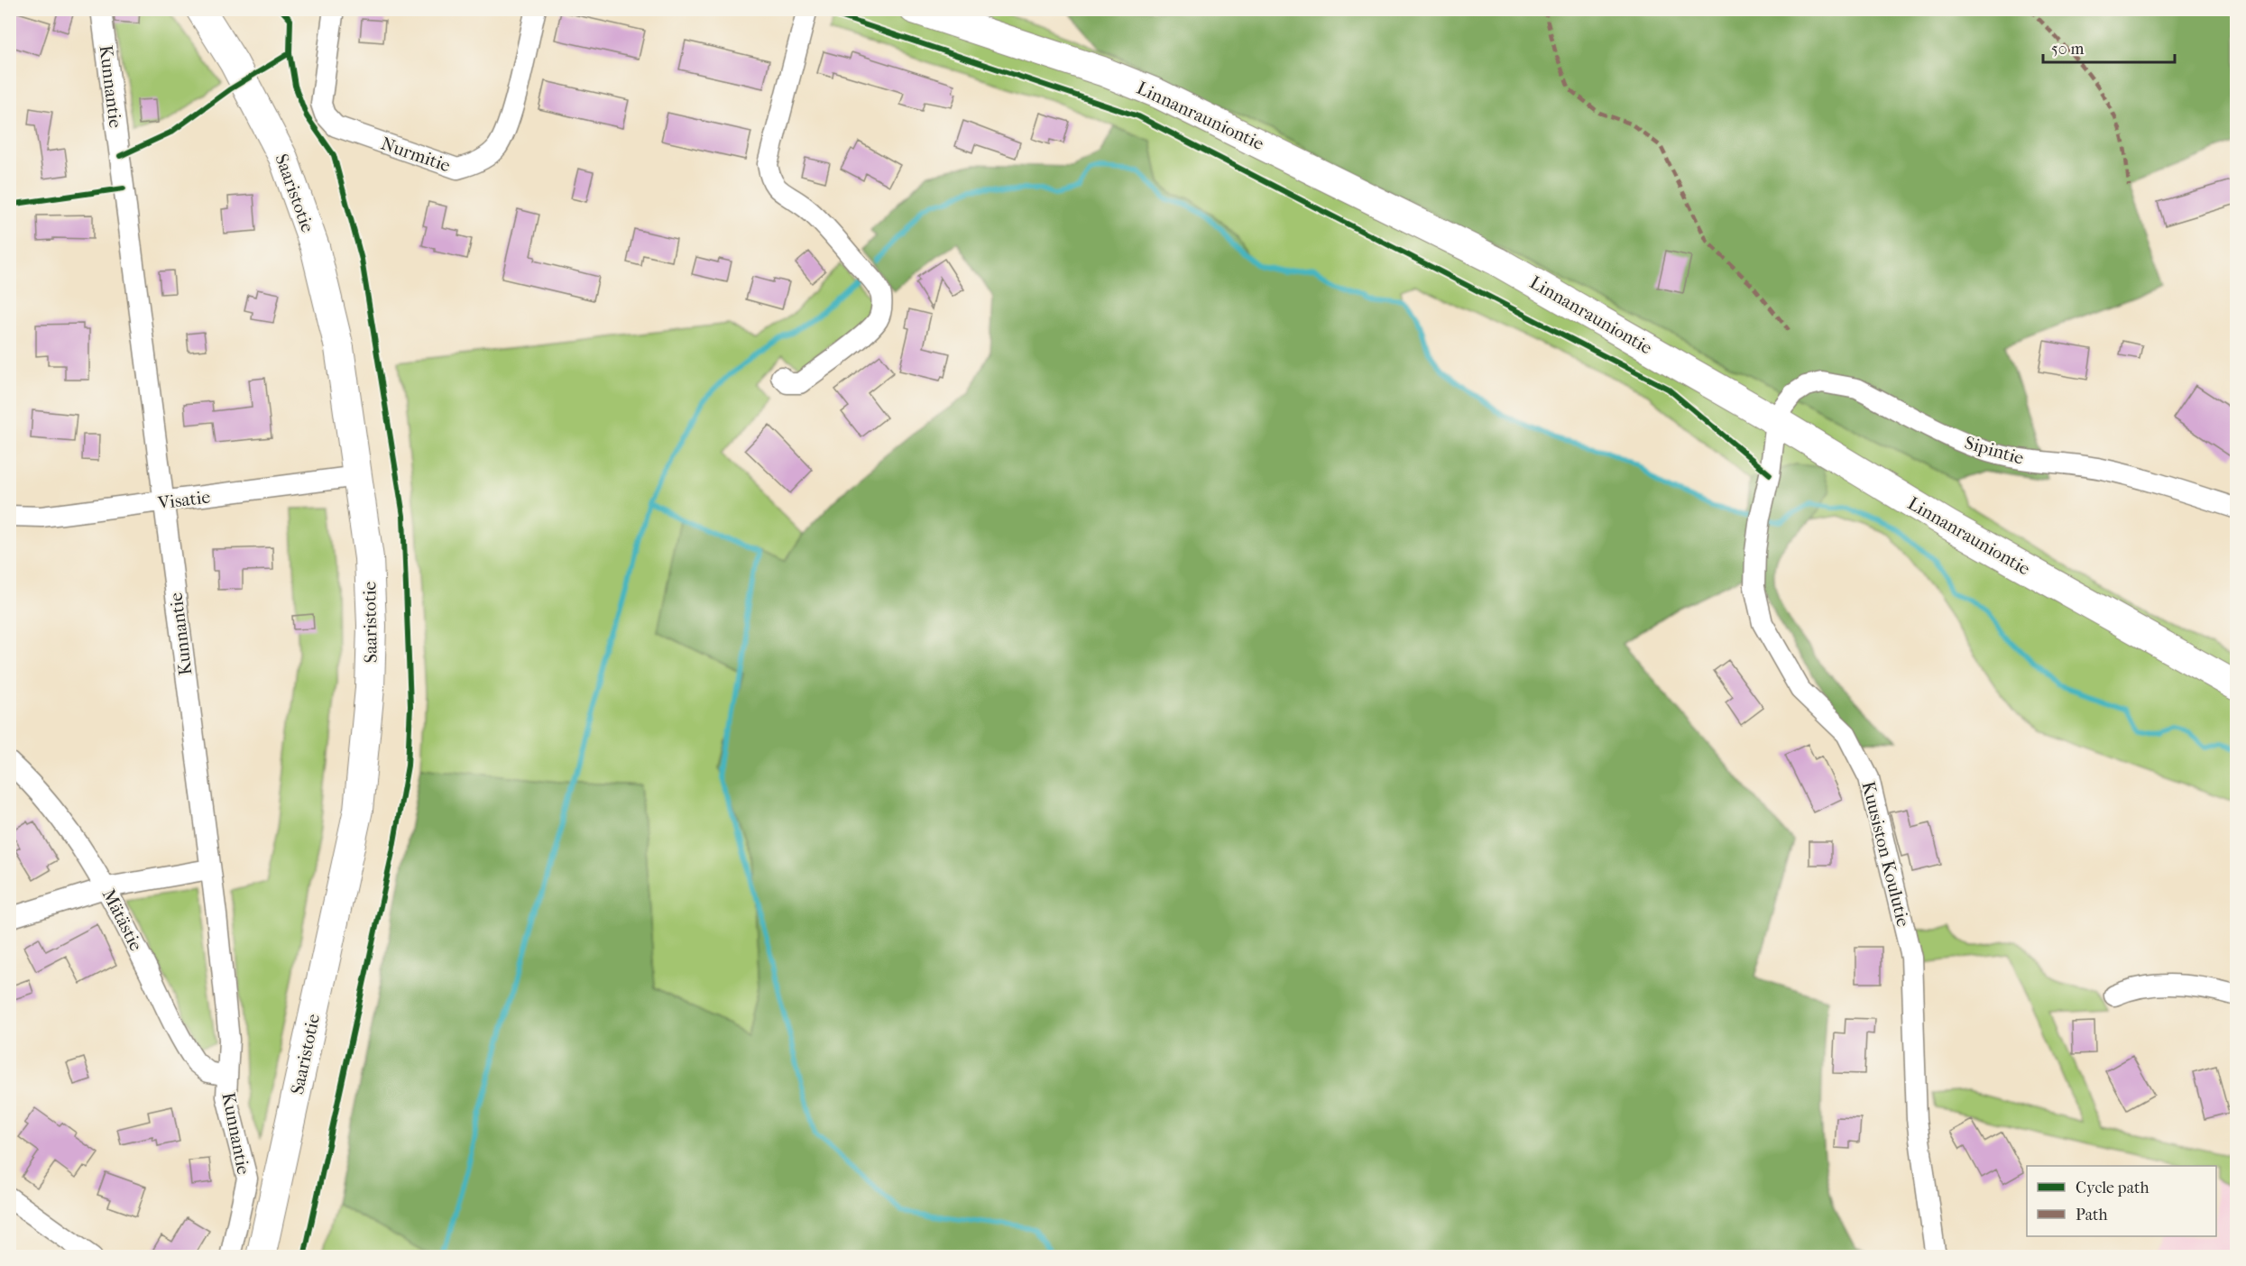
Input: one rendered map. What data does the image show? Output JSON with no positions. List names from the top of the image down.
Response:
{
  "streets": {
    "street": [
      "Kunnantie",
      "Linnanrauniontie",
      "Nurmitie",
      "Saaristotie",
      "Sipintie",
      "Visatie",
      "Kuusiston Koulutie",
      "Mätästie"
    ]
  },
  "crossings": [
    ["Kunnantie", "Visatie"],
    ["Kunnantie", "Mätästie"],
    ["Linnanrauniontie", "Sipintie"],
    ["Linnanrauniontie", "Kuusiston Koulutie"],
    ["Saaristotie", "Visatie"],
    ["Sipintie", "Kuusiston Koulutie"]
  ],
  "legend": ["Cycle path", "Path"],
  "scale_bar": "50 m"
}
